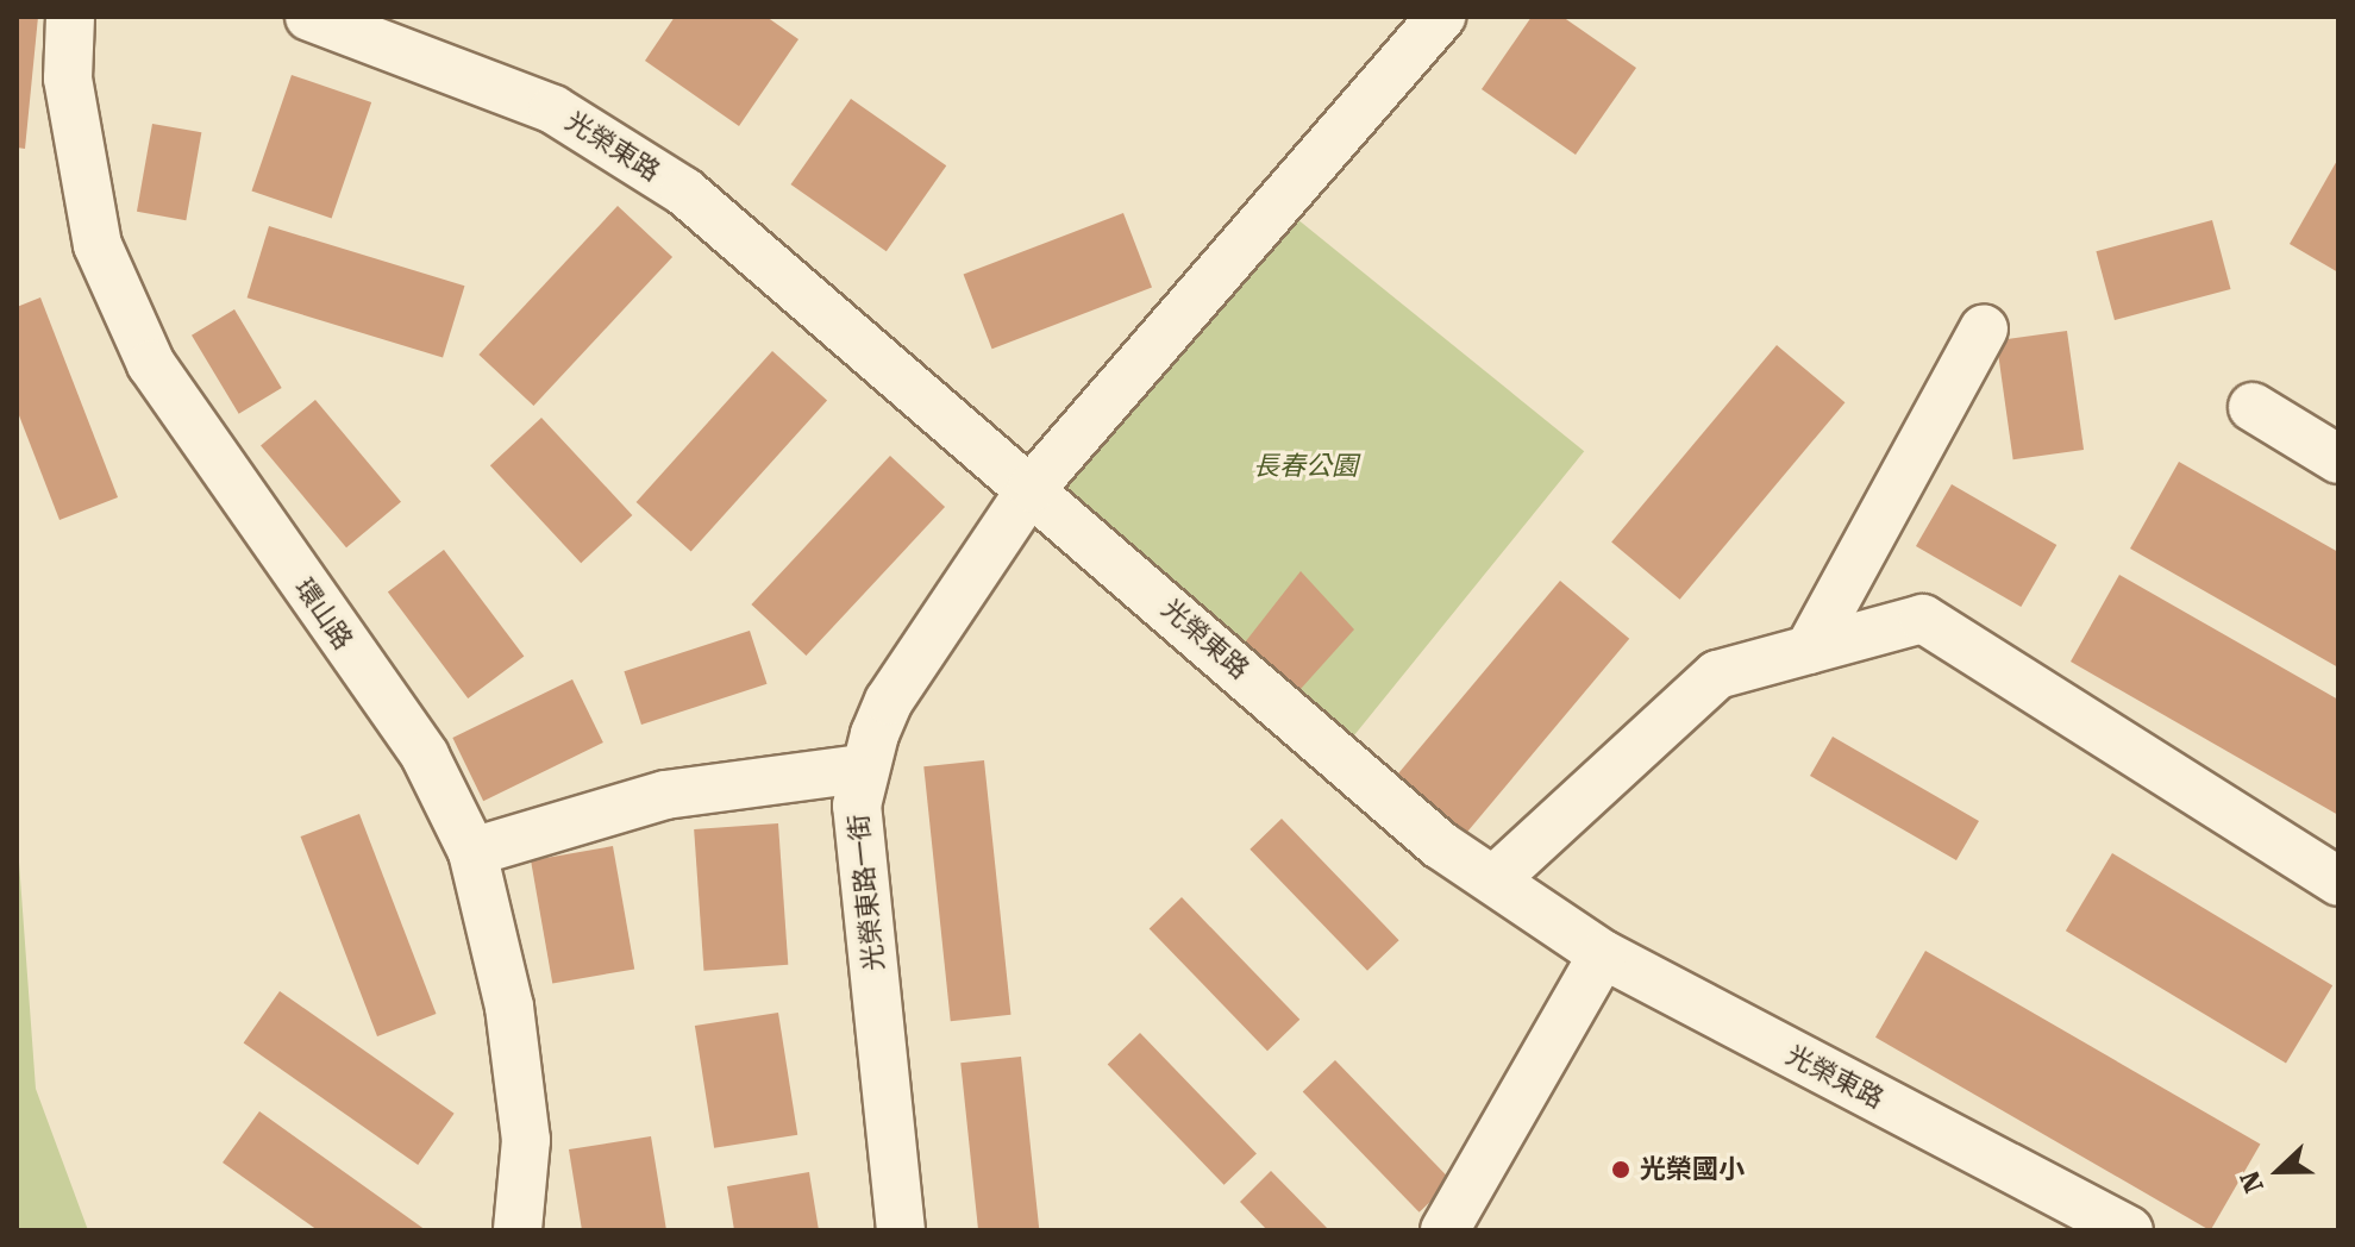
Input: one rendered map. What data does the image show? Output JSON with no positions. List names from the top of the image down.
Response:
{
  "streets": {
    "street": ["光榮東路", "環山路", "光榮東路一街"]
  },
  "crossings": [
    ["光榮東路", "光榮東路一街"]
  ],
  "parks": ["長春公園"],
  "places": ["光榮國小"],
  "north": "left"
}
